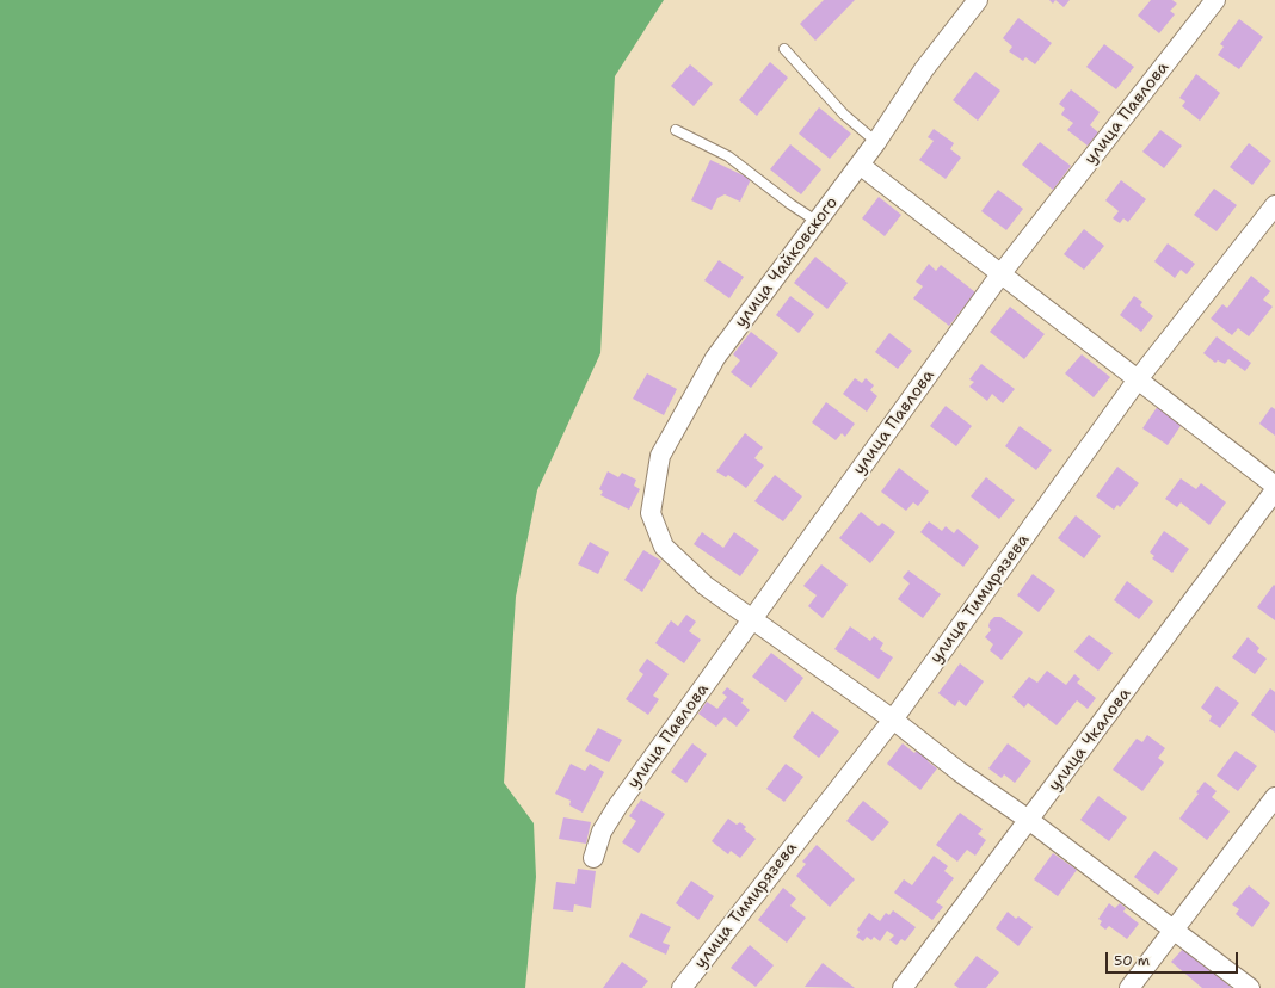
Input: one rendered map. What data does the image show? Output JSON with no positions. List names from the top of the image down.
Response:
{
  "streets": {
    "street": [
      "улица Павлова",
      "улица Чайковского",
      "улица Тимирязева",
      "улица Чкалова"
    ]
  },
  "crossings": [
    ["улица Павлова", "улица Чайковского"]
  ],
  "scale_bar": "50 m"
}
